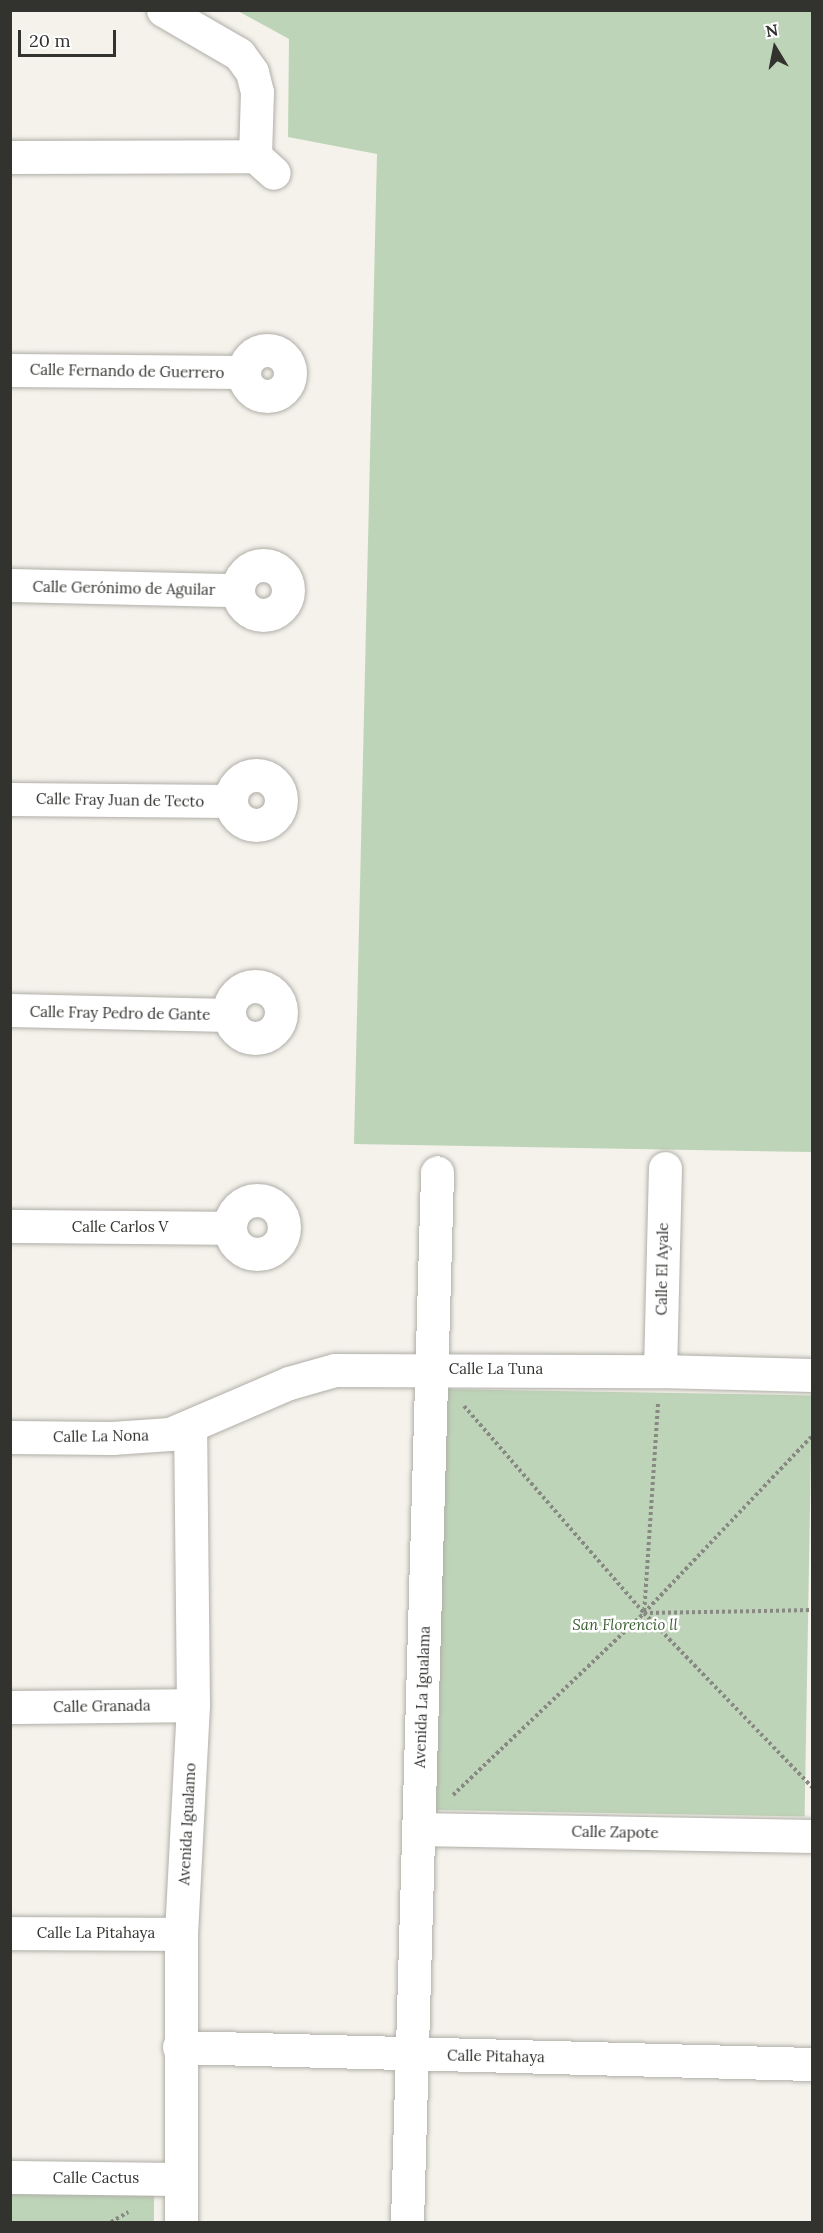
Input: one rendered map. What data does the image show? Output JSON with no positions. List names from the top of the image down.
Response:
{
  "streets": {
    "street": [
      "Calle Fernando de Guerrero",
      "Calle Gerónimo de Aguilar",
      "Calle Fray Juan de Tecto",
      "Calle Fray Pedro de Gante",
      "Calle Carlos V",
      "Calle El Ayale",
      "Calle La Tuna",
      "Calle La Nona",
      "Avenida La Igualama",
      "Calle Granada",
      "Avenida Igualamo",
      "Calle Zapote",
      "Calle La Pitahaya",
      "Calle Pitahaya",
      "Calle Cactus"
    ]
  },
  "crossings": [
    ["Calle El Ayale", "Calle La Tuna"],
    ["Calle La Tuna", "Calle La Nona"],
    ["Calle La Tuna", "Avenida La Igualama"],
    ["Calle La Tuna", "Avenida Igualamo"],
    ["Calle La Nona", "Avenida Igualamo"],
    ["Avenida La Igualama", "Calle Zapote"],
    ["Avenida La Igualama", "Calle Pitahaya"],
    ["Calle Granada", "Avenida Igualamo"],
    ["Avenida Igualamo", "Calle La Pitahaya"],
    ["Avenida Igualamo", "Calle Pitahaya"],
    ["Avenida Igualamo", "Calle Cactus"]
  ],
  "parks": ["San Florencio ll"],
  "scale_bar": "20 m",
  "north": "top"
}
